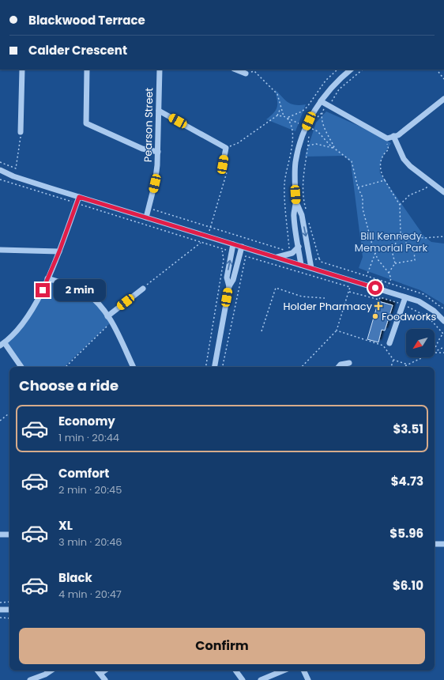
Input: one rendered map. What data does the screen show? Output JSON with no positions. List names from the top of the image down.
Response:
{
  "streets": {
    "street": ["Pearson Street"]
  },
  "parks": ["Bill Kennedy Memorial Park"],
  "places": {
    "health": ["Holder Pharmacy"],
    "other": ["Foodworks"]
  },
  "north": "bottom left",
  "page": {
    "banner": ["Blackwood Terrace", "Calder Crescent"],
    "bubble": "2 min",
    "heading": "Choose a ride",
    "list": [
      {
        "name": "Economy",
        "note": "1 min · 20:44",
        "value": "$3.51"
      },
      {
        "name": "Comfort",
        "note": "2 min · 20:45",
        "value": "$4.73"
      },
      {
        "name": "XL",
        "note": "3 min · 20:46",
        "value": "$5.96"
      },
      {
        "name": "Black",
        "note": "4 min · 20:47",
        "value": "$6.10"
      }
    ],
    "buttons": "Confirm"
  }
}
